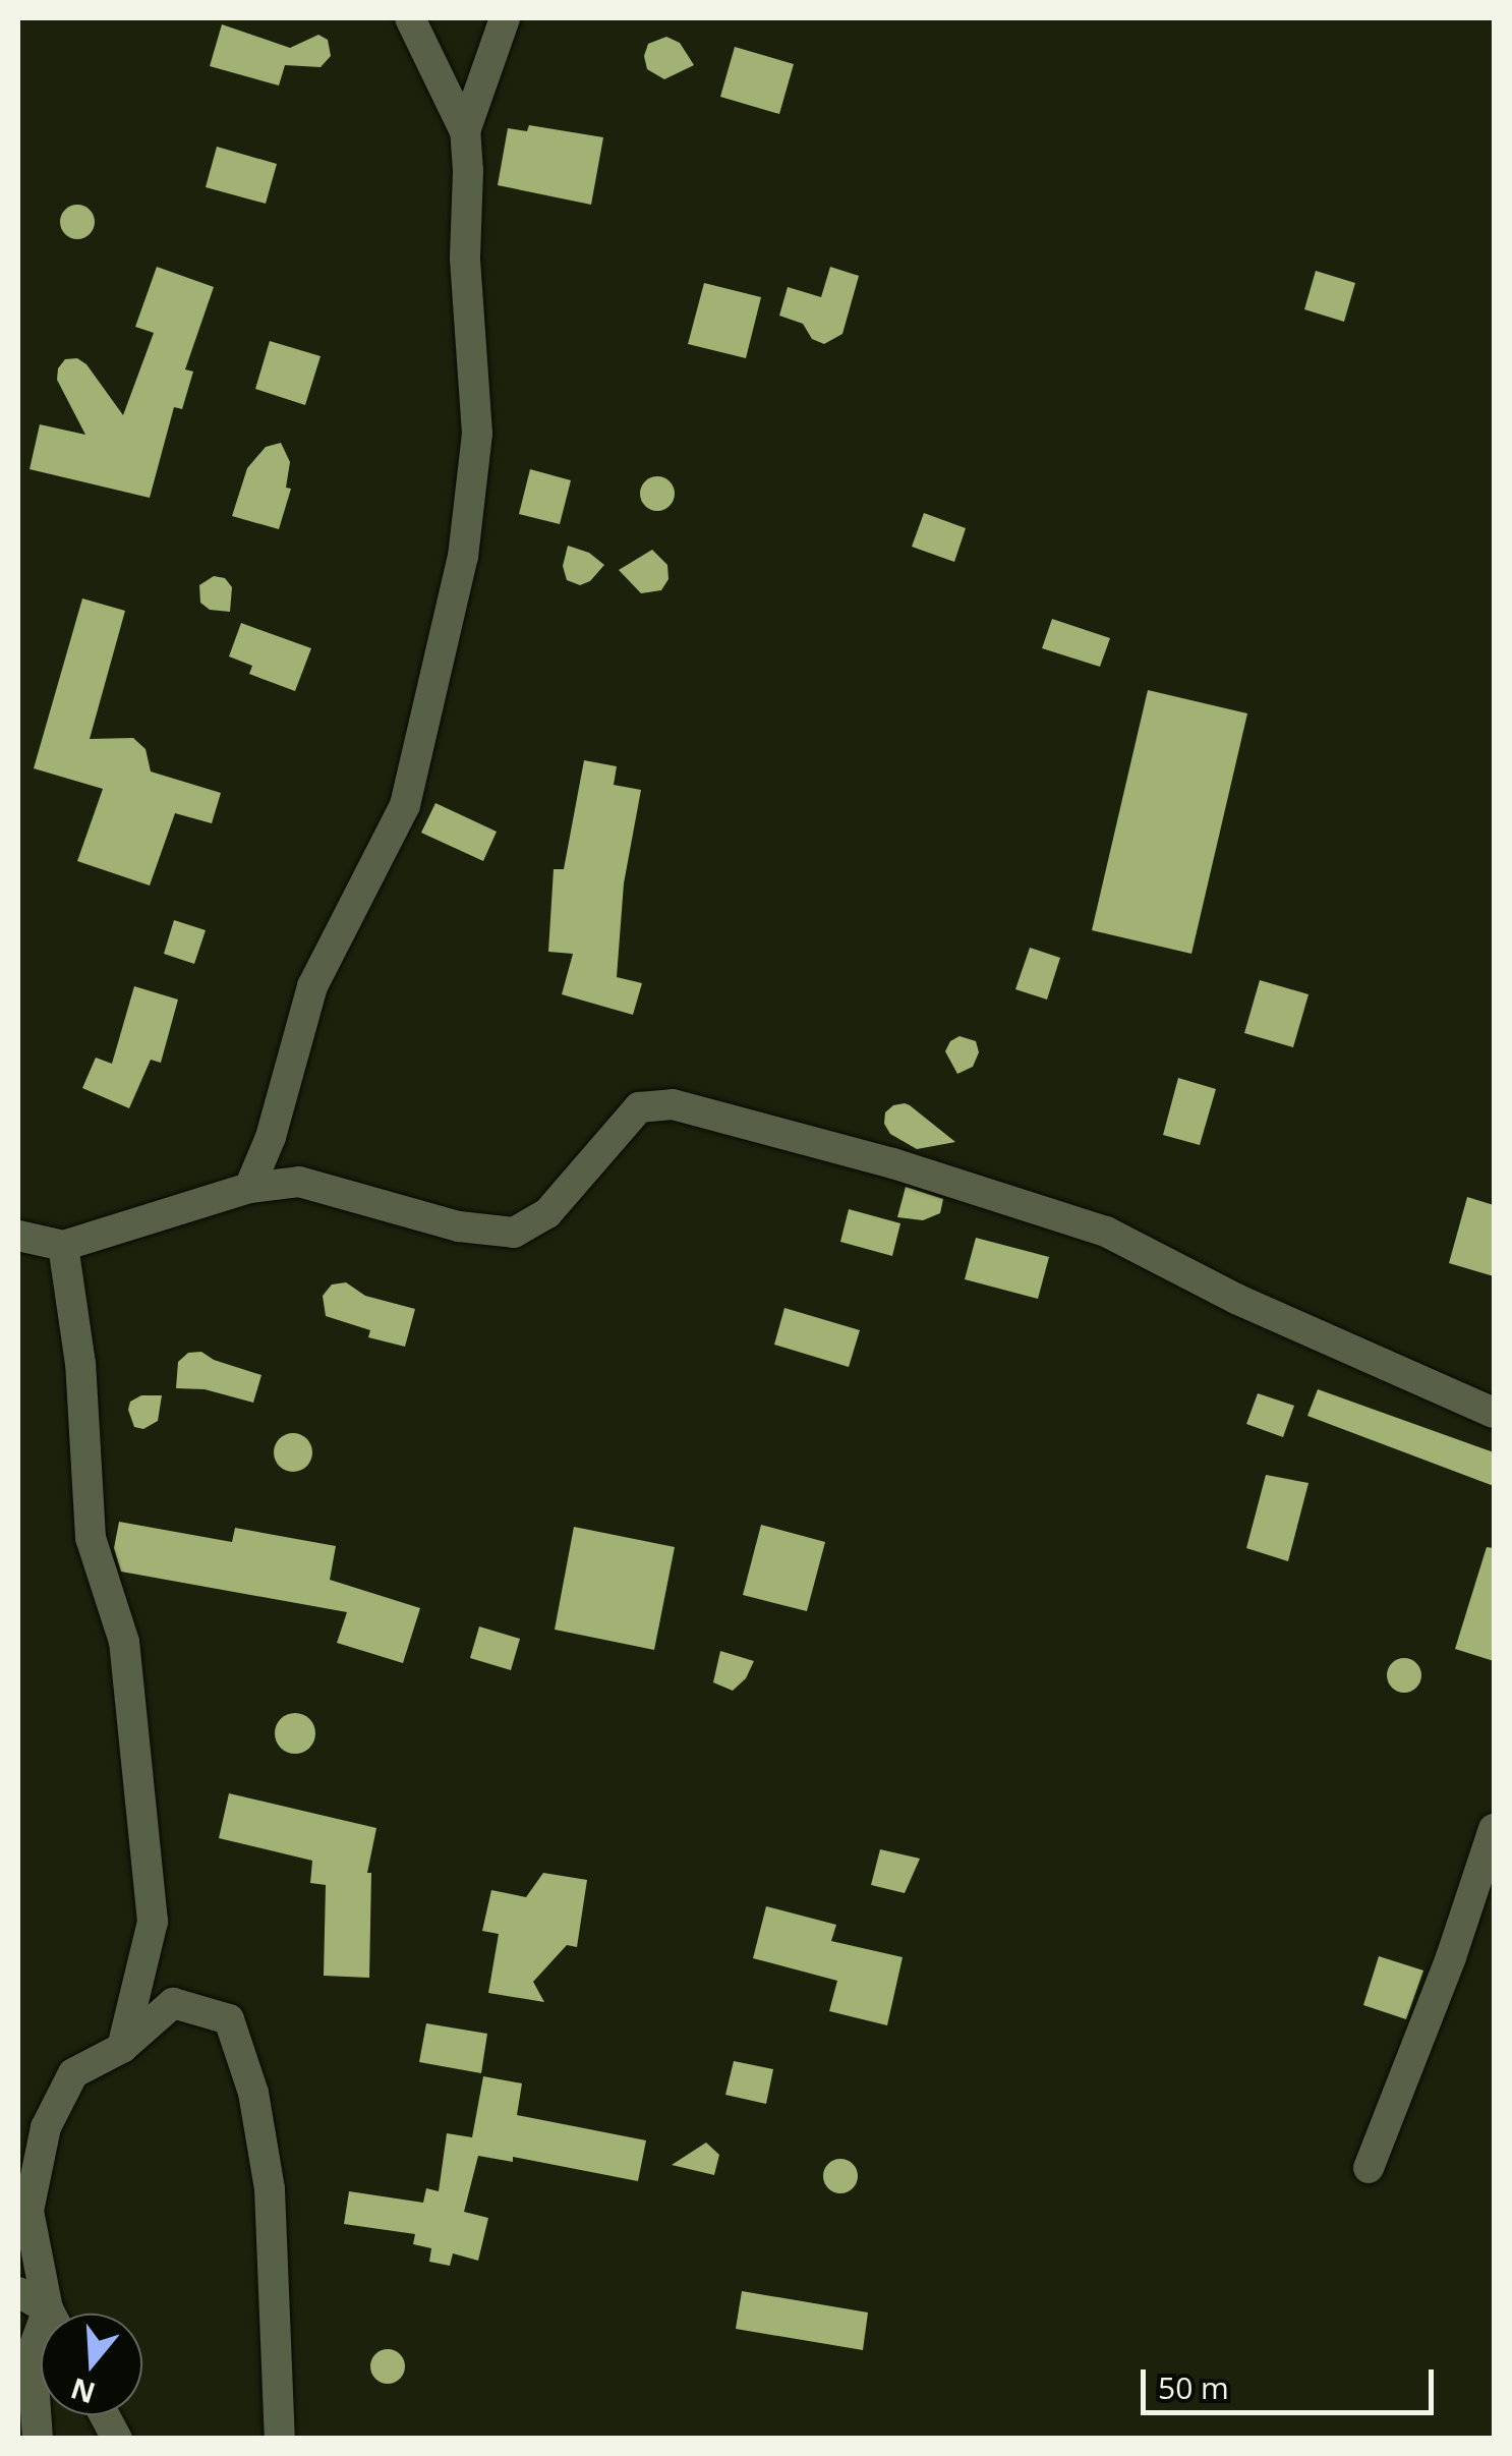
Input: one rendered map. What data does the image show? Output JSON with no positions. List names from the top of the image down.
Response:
{
  "scale_bar": "50 m",
  "north": "bottom"
}
